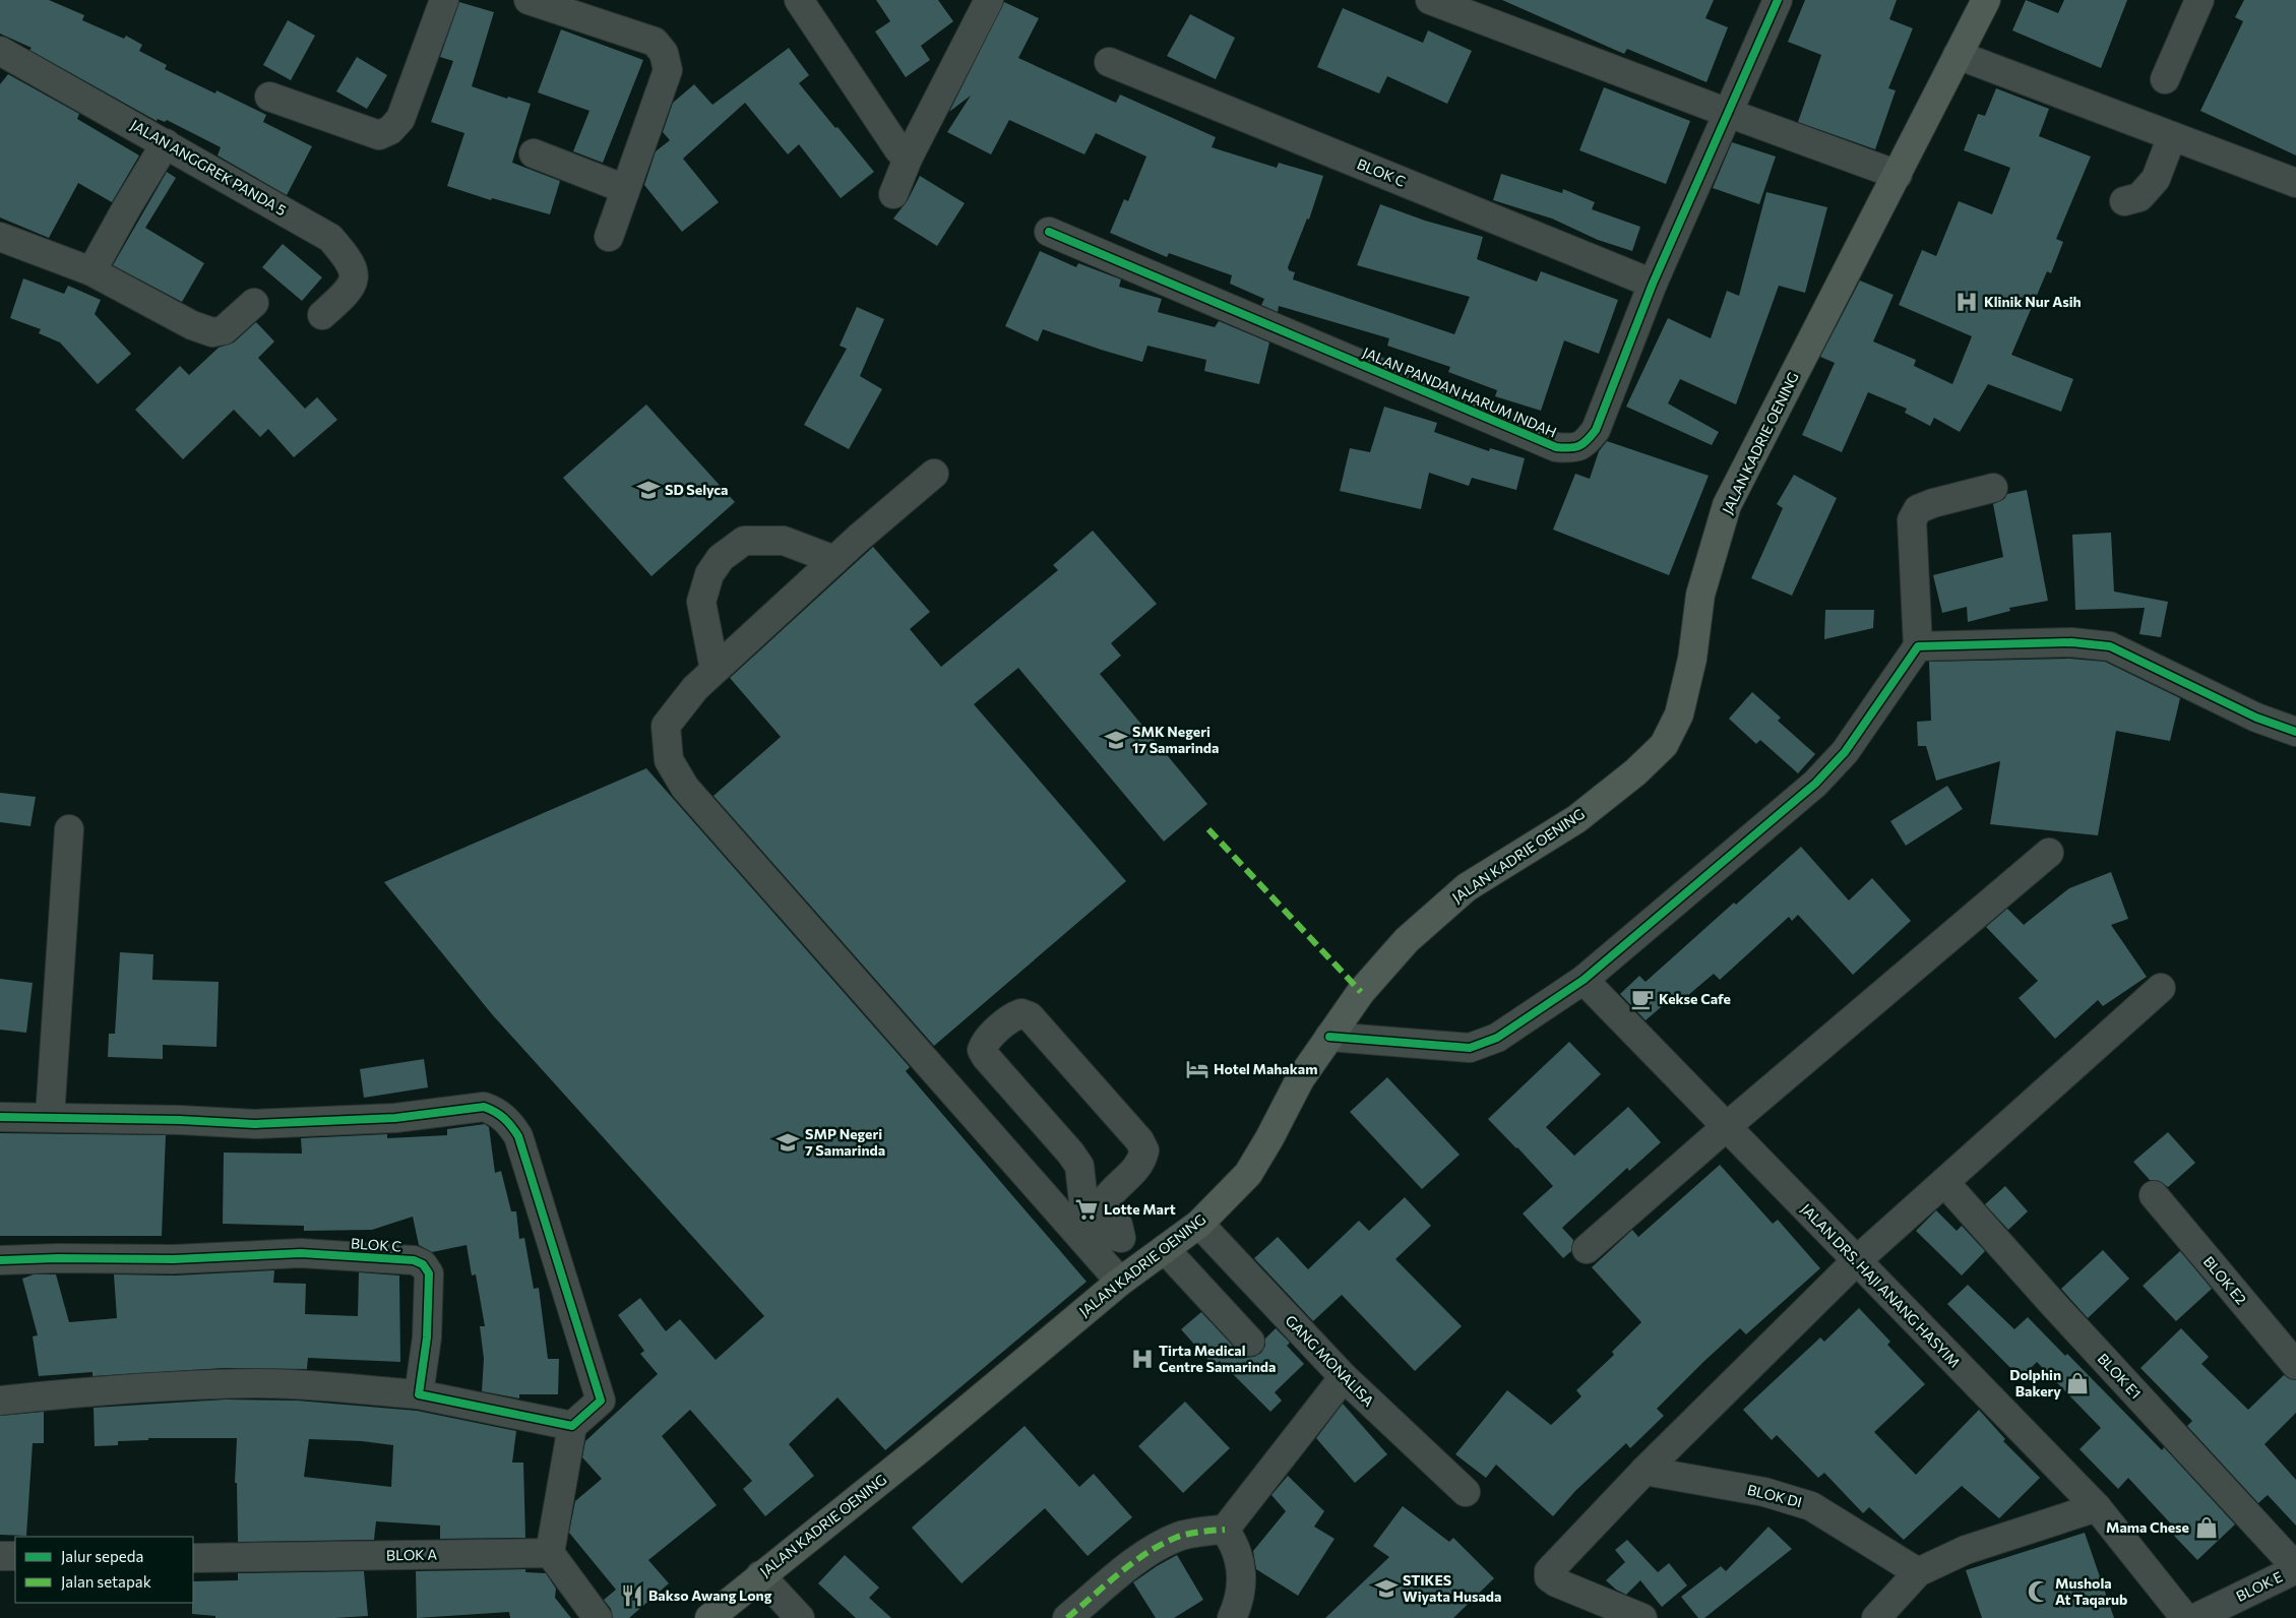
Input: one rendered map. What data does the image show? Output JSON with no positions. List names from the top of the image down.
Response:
{
  "streets": {
    "main road": ["JALAN KADRIE OENING"],
    "street": [
      "JALAN ANGGREK PANDA 5",
      "BLOK C",
      "JALAN PANDAN HARUM INDAH",
      "BLOK E2",
      "JALAN DRS. HAJI ANANG HASYIM",
      "GANG MONALISA",
      "BLOK E1",
      "BLOK DI",
      "BLOK A",
      "BLOK E"
    ]
  },
  "crossings": [
    ["BLOK C", "JALAN PANDAN HARUM INDAH"],
    ["JALAN KADRIE OENING", "GANG MONALISA"],
    ["BLOK E1", "BLOK E"]
  ],
  "places": {
    "hospital": ["Klinik Nur Asih", "Tirta Medical Centre Samarinda"],
    "school or university": [
      "SD Selyca",
      "SMK Negeri 17 Samarinda",
      "SMP Negeri 7 Samarinda",
      "STIKES Wiyata Husada"
    ],
    "cafe": ["Kekse Cafe"],
    "hotel": ["Hotel Mahakam"],
    "supermarket": ["Lotte Mart"],
    "shop": ["Dolphin Bakery", "Mama Chese"],
    "mosque": ["Mushola At Taqarub"],
    "restaurant": ["Bakso Awang Long"]
  },
  "legend": ["Jalur sepeda", "Jalan setapak"]
}
